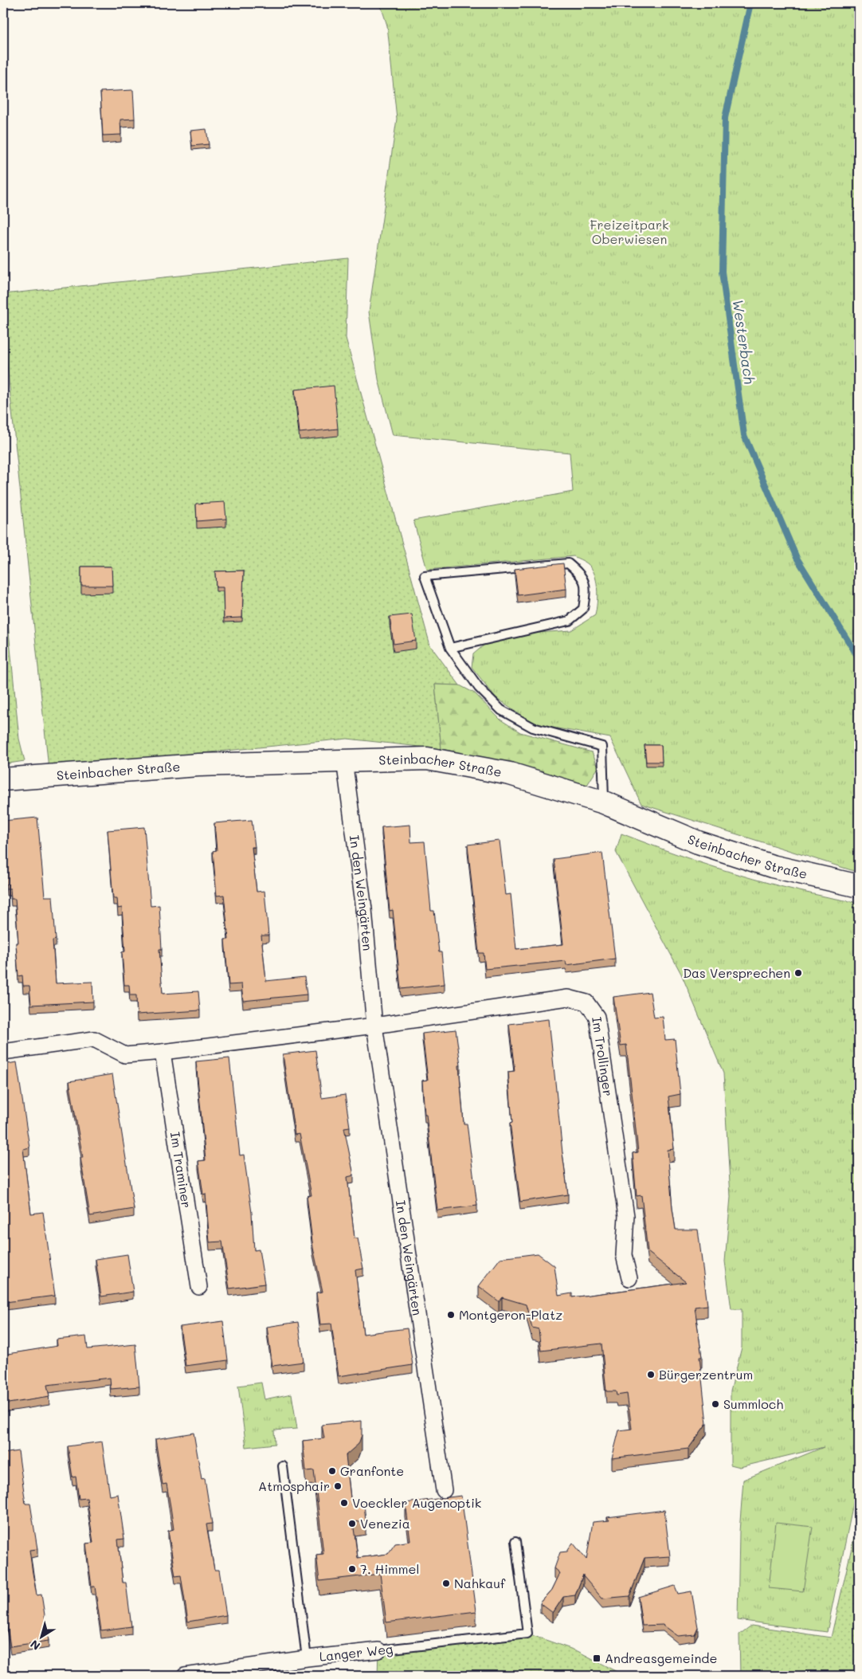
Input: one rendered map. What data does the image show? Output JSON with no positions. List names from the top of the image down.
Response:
{
  "streets": {
    "main road": ["Steinbacher Straße"],
    "street": [
      "In den Weingärten",
      "Im Trollinger",
      "Im Traminer",
      "Langer Weg"
    ]
  },
  "crossings": [
    ["Steinbacher Straße", "In den Weingärten"],
    ["In den Weingärten", "Im Trollinger"]
  ],
  "water": ["Westerbach"],
  "parks": ["Freizeitpark Oberwiesen"],
  "places": {
    "other": [
      "Das Versprechen",
      "Montgeron-Platz",
      "Bürgerzentrum",
      "Summloch",
      "Granfonte",
      "Atmosphair",
      "Voeckler Augenoptik",
      "Venezia",
      "7. Himmel",
      "Nahkauf"
    ],
    "transit": ["Andreasgemeinde"]
  },
  "north": "bottom left"
}
